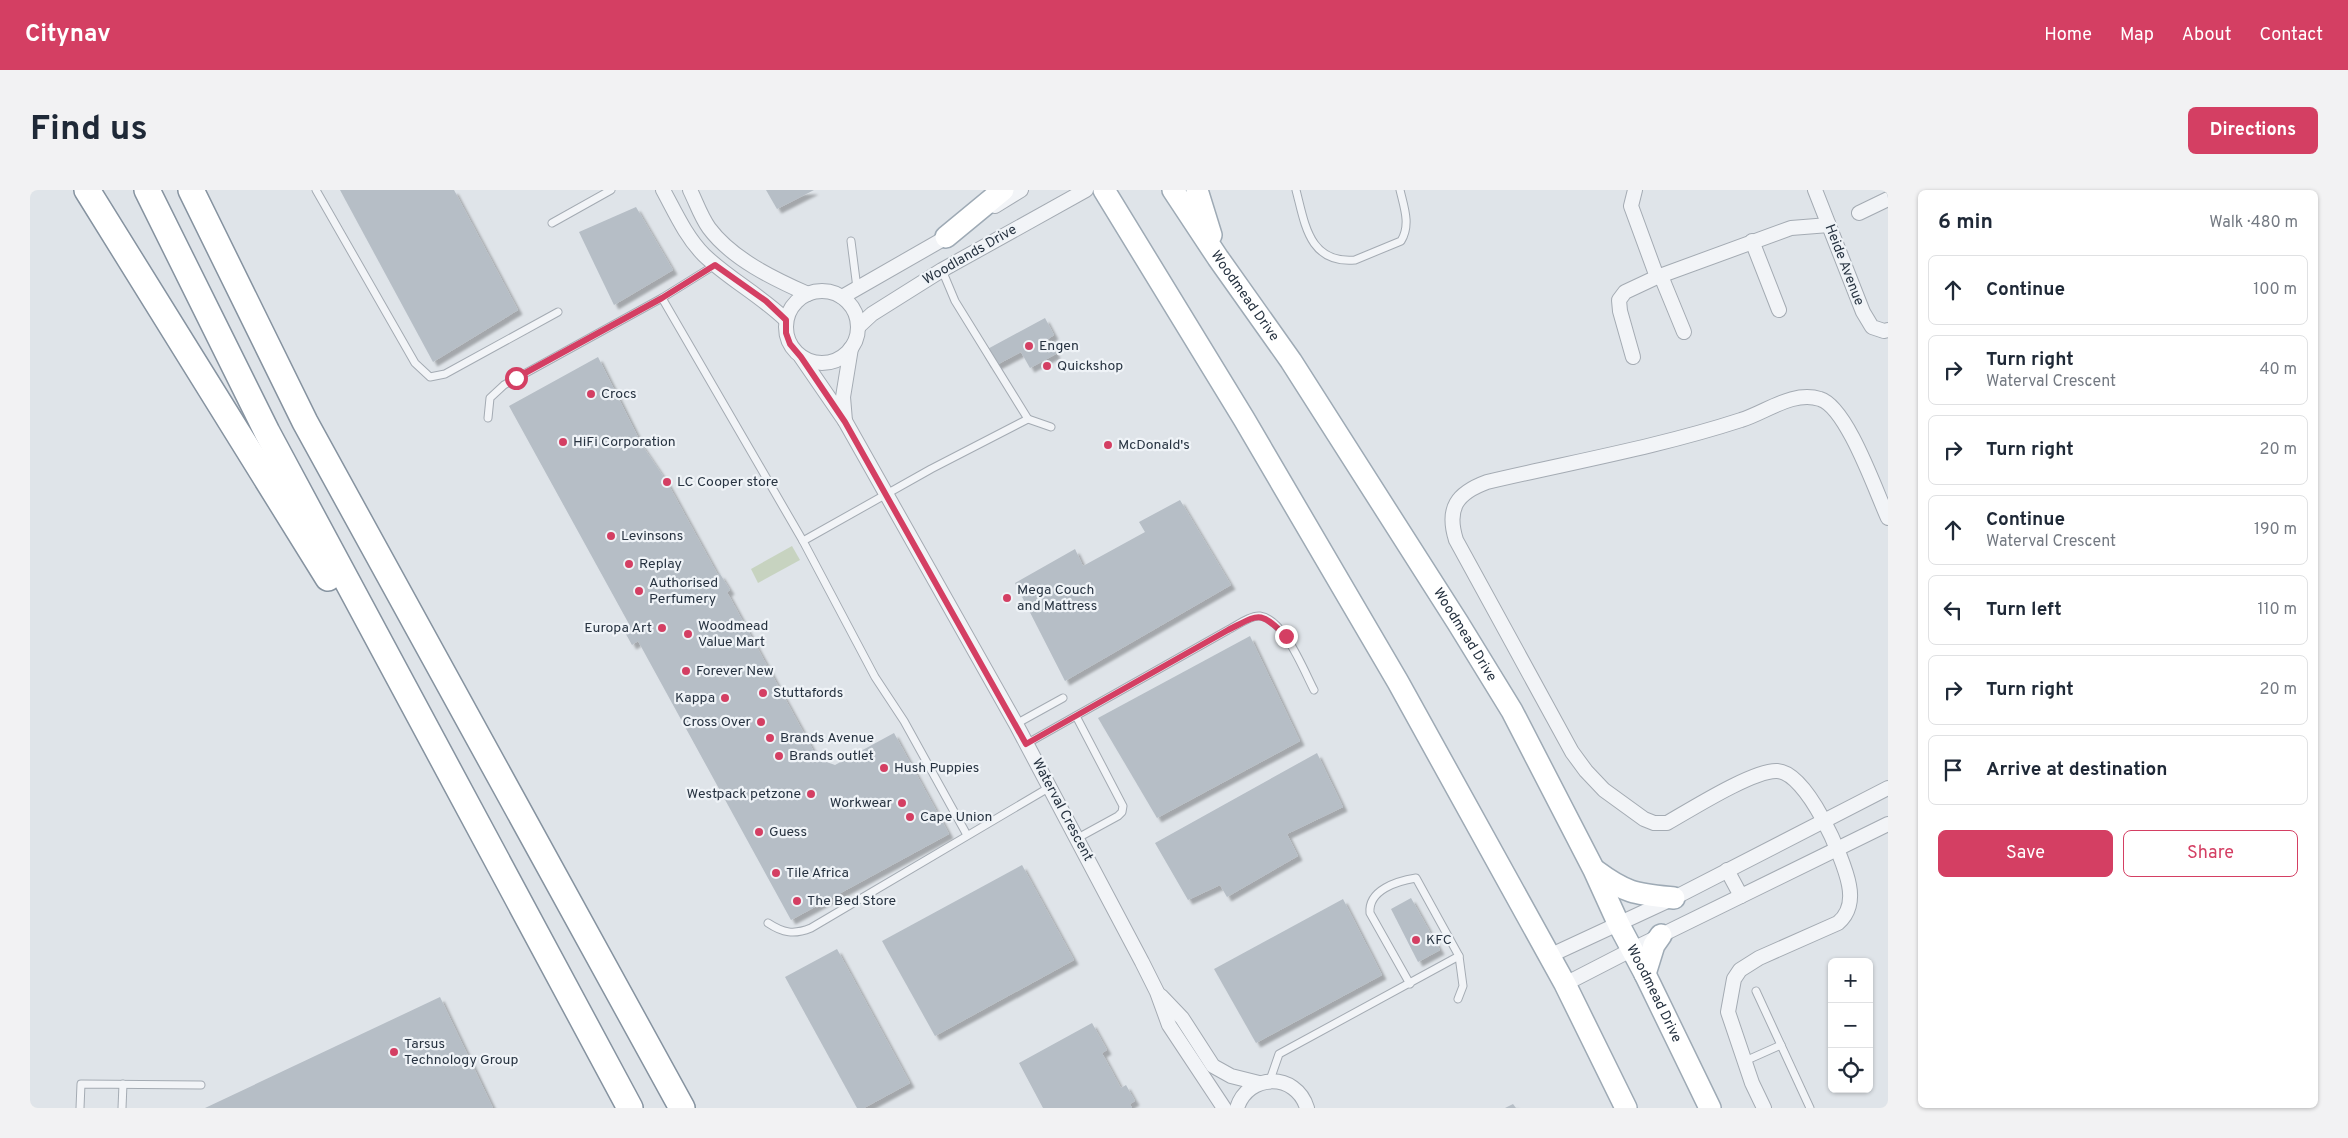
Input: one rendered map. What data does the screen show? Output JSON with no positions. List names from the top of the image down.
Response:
{
  "streets": {
    "main road": ["Woodmead Drive"],
    "street": ["Woodlands Drive", "Heide Avenue", "Waterval Crescent"]
  },
  "crossings": [
    ["Woodlands Drive", "Waterval Crescent"]
  ],
  "places": [
    "Engen",
    "Quickshop",
    "Crocs",
    "HiFi Corporation",
    "McDonald's",
    "LC Cooper store",
    "Levinsons",
    "Replay",
    "Authorised Perfumery",
    "Mega Couch and Mattress",
    "Europa Art",
    "Woodmead Value Mart",
    "Forever New",
    "Stuttafords",
    "Kappa",
    "Cross Over",
    "Brands Avenue",
    "Brands outlet",
    "Hush Puppies",
    "Westpack petzone",
    "Workwear",
    "Cape Union",
    "Guess",
    "Tile Africa",
    "The Bed Store",
    "KFC",
    "Tarsus Technology Group"
  ],
  "page": {
    "header": "Citynav",
    "nav": [
      "Home",
      "Map",
      "About",
      "Contact"
    ],
    "buttons": [
      "Directions",
      ["Save", "Share"]
    ],
    "title": "Find us",
    "heading": ["6 min", "Walk · 480 m"],
    "list": [
      ["Continue", "100 m"],
      ["Turn right", "Waterval Crescent", "40 m"],
      ["Turn right", "20 m"],
      ["Continue", "Waterval Crescent", "190 m"],
      ["Turn left", "110 m"],
      ["Turn right", "20 m"],
      "Arrive at destination"
    ],
    "map_buttons": ["+", "−"]
  }
}
